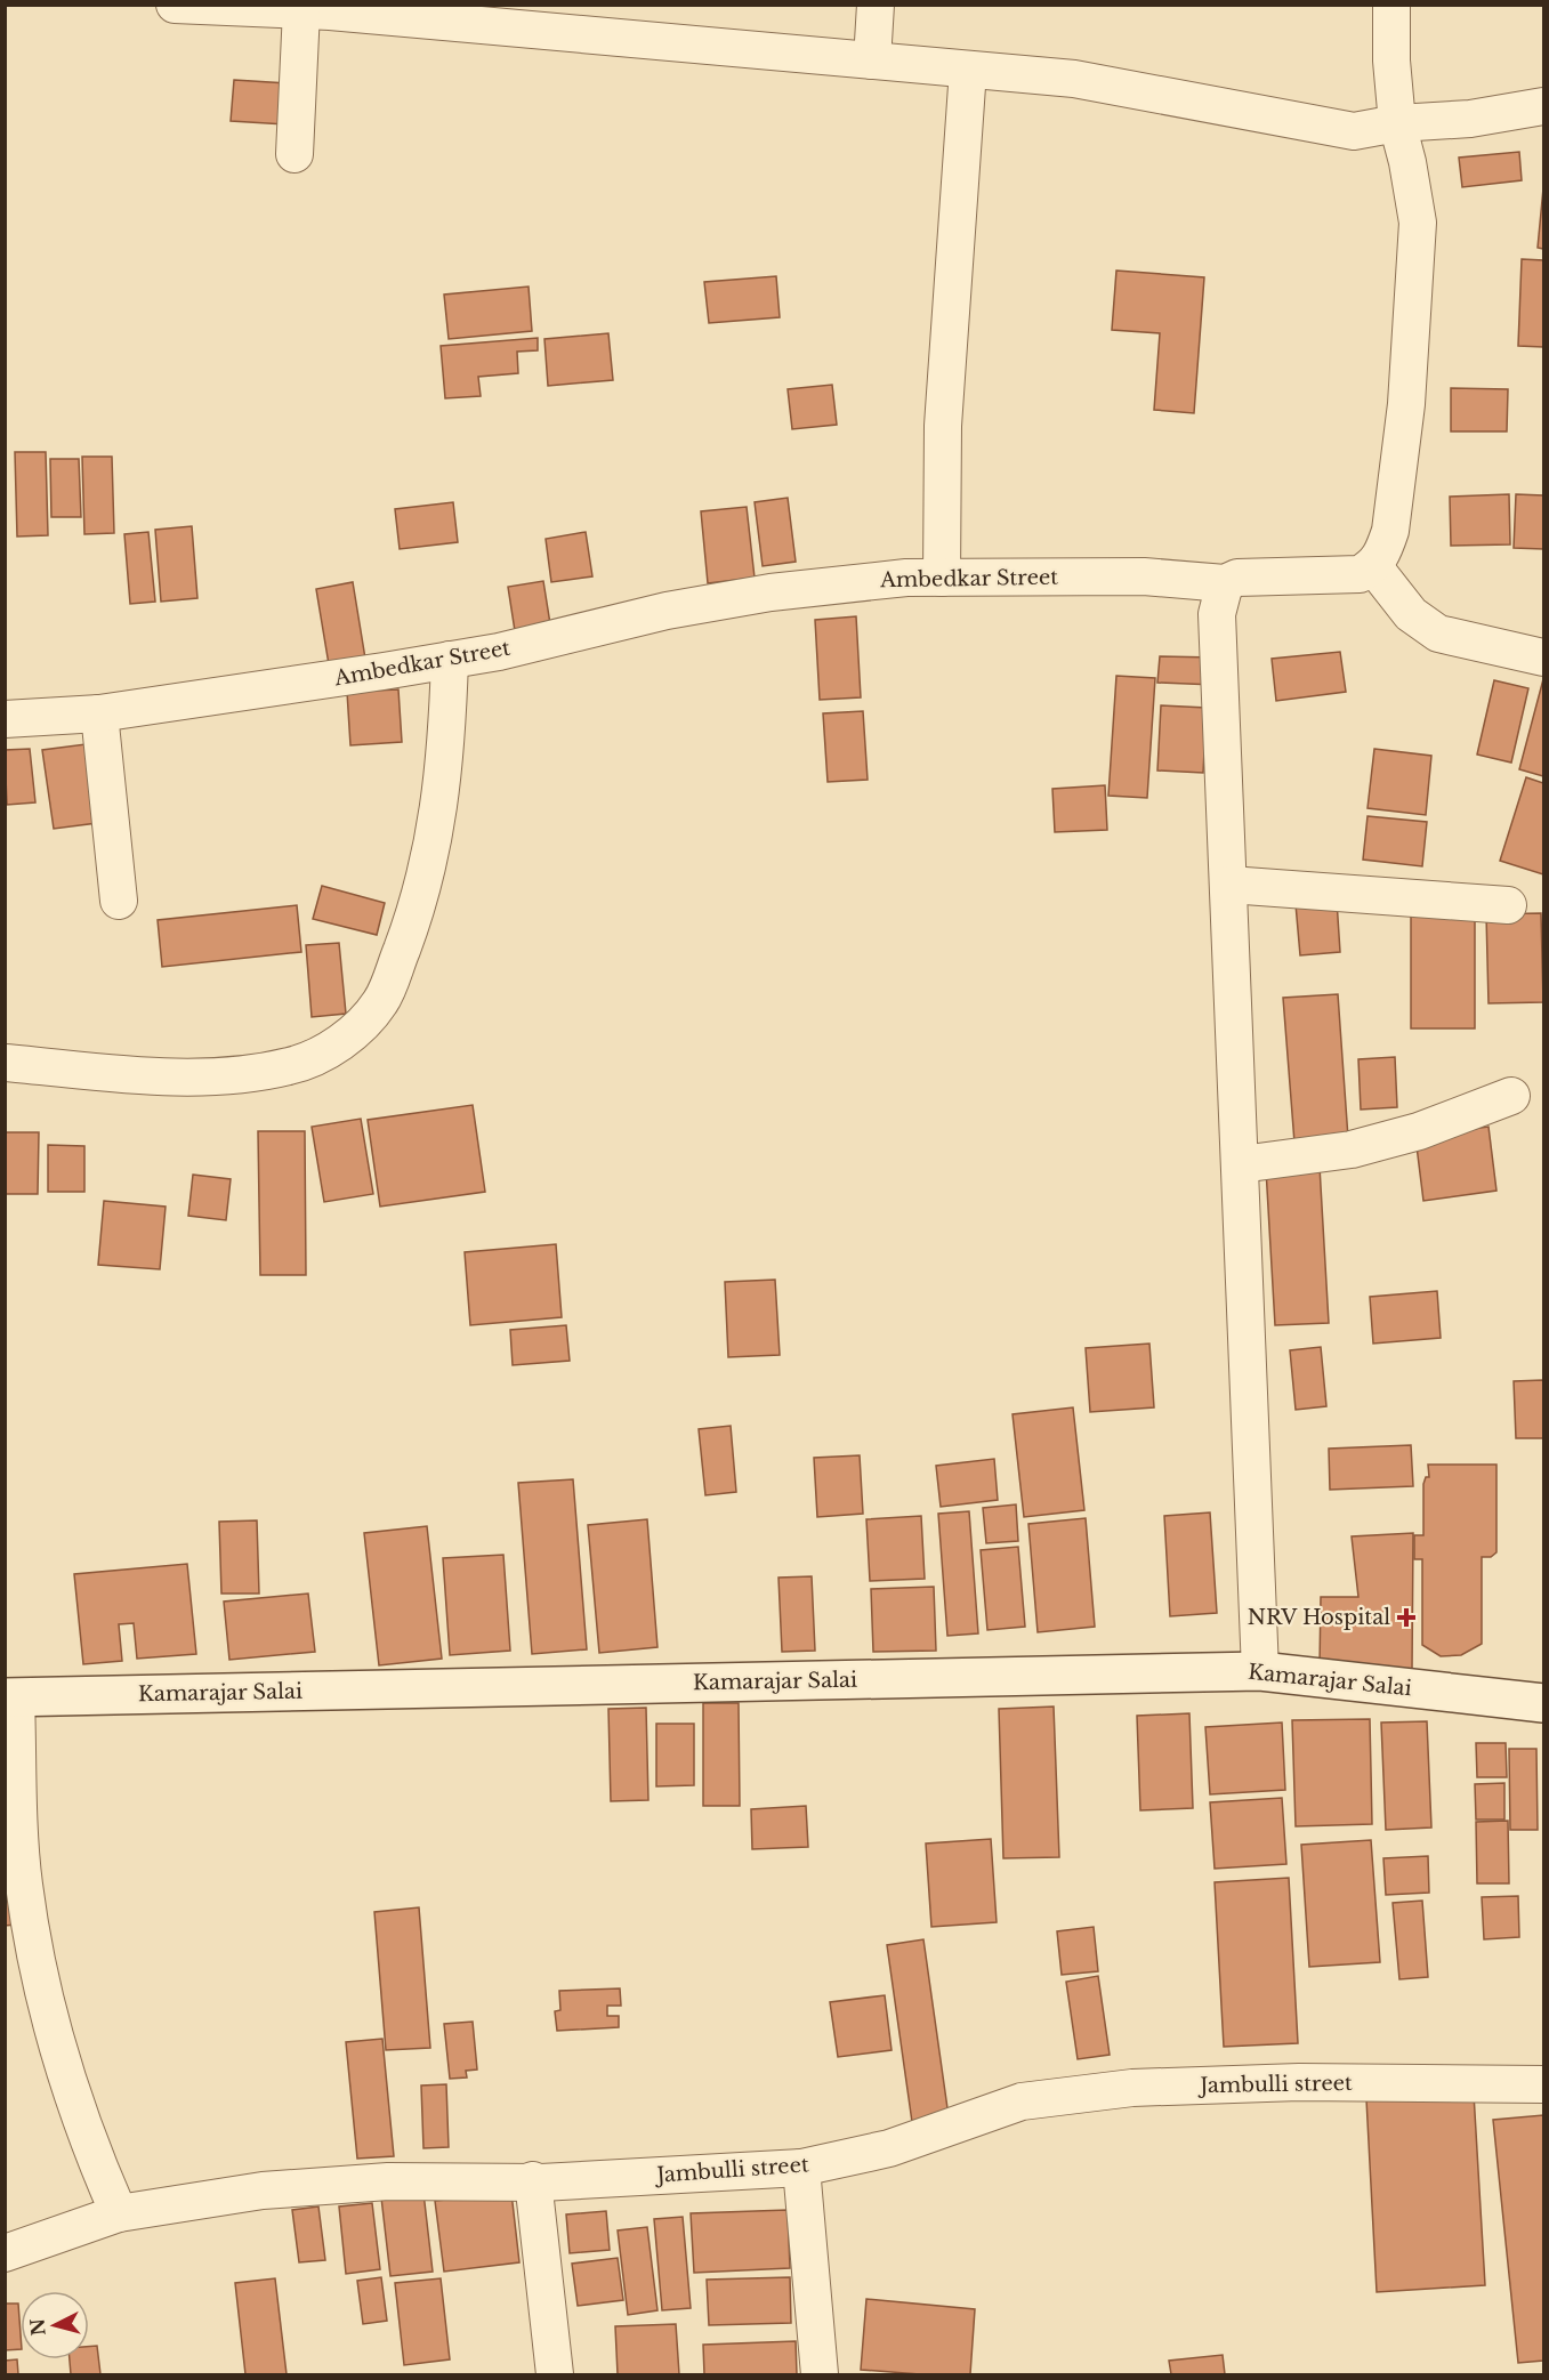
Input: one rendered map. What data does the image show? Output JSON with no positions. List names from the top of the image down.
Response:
{
  "streets": {
    "street": ["Ambedkar Street", "Kamarajar Salai", "Jambulli street"]
  },
  "places": {
    "health": ["NRV Hospital"]
  },
  "north": "left"
}
